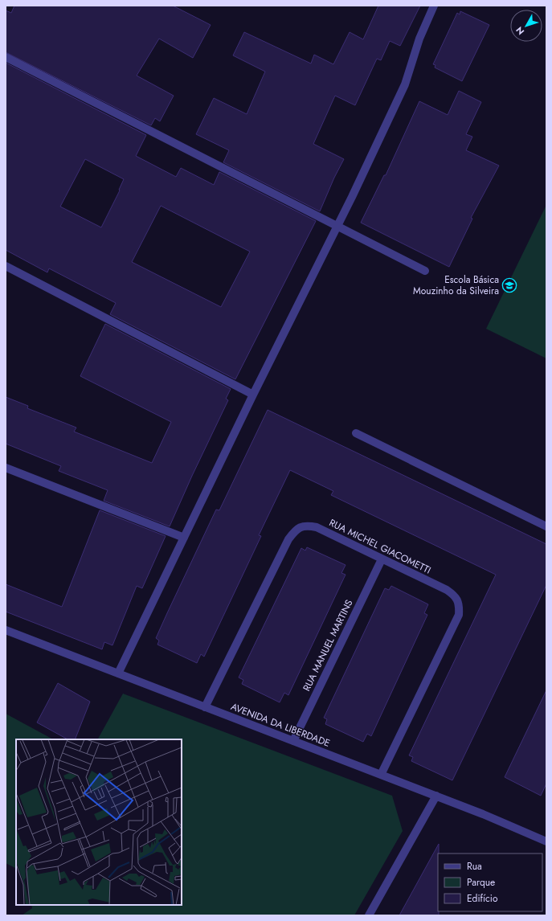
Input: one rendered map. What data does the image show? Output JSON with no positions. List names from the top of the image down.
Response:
{
  "streets": {
    "street": ["RUA MICHEL GIACOMETTI", "RUA MANUEL MARTINS", "AVENIDA DA LIBERDADE"]
  },
  "crossings": [
    ["RUA MICHEL GIACOMETTI", "RUA MANUEL MARTINS"],
    ["RUA MICHEL GIACOMETTI", "AVENIDA DA LIBERDADE"],
    ["RUA MANUEL MARTINS", "AVENIDA DA LIBERDADE"]
  ],
  "places": {
    "school or university": ["Escola Básica Mouzinho da Silveira"]
  },
  "legend": ["Rua", "Parque", "Edifício"],
  "north": "bottom left"
}
